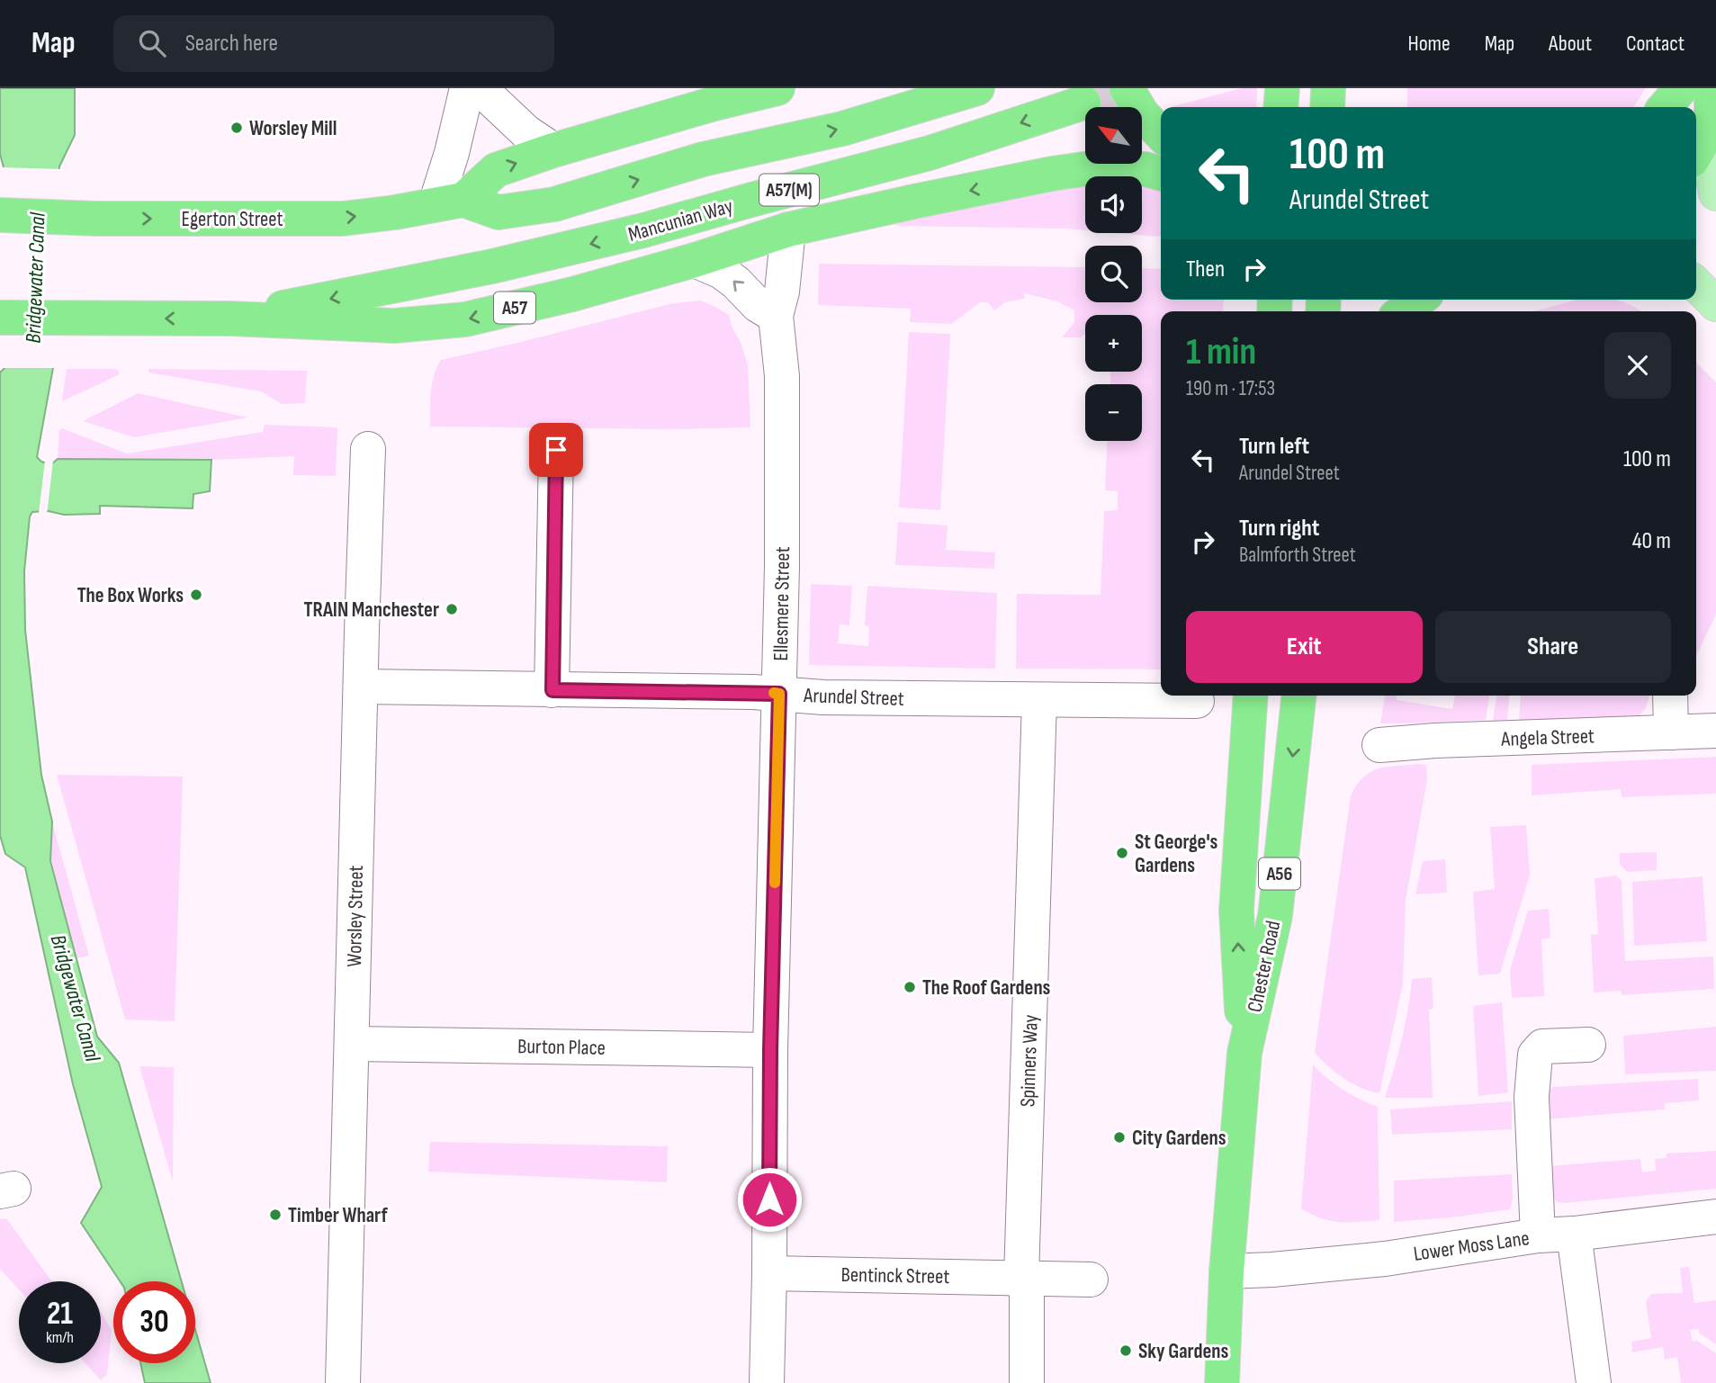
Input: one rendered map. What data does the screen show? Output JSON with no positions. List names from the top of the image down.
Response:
{
  "streets": {
    "highway": [
      "A57(M)",
      "Egerton Street",
      "Mancunian Way",
      "A57",
      "A56",
      "Chester Road"
    ],
    "street": [
      "Ellesmere Street",
      "Arundel Street",
      "Angela Street",
      "Worsley Street",
      "Burton Place",
      "Spinners Way",
      "Lower Moss Lane",
      "Bentinck Street"
    ]
  },
  "crossings": [
    ["A57(M)", "Egerton Street"],
    ["Mancunian Way", "A57"],
    ["A57", "Ellesmere Street"],
    ["Ellesmere Street", "Arundel Street"],
    ["Ellesmere Street", "Burton Place"],
    ["Ellesmere Street", "Bentinck Street"],
    ["Arundel Street", "Worsley Street"],
    ["Arundel Street", "Spinners Way"],
    ["Worsley Street", "Burton Place"],
    ["Chester Road", "Lower Moss Lane"],
    ["Spinners Way", "Bentinck Street"]
  ],
  "water": ["Bridgewater Canal"],
  "places": [
    "Worsley Mill",
    "The Box Works",
    "TRAIN Manchester",
    "St George's Gardens",
    "The Roof Gardens",
    "City Gardens",
    "Timber Wharf",
    "Sky Gardens"
  ],
  "north": "top left",
  "page": {
    "header": "Map",
    "search": "Search here",
    "nav": [
      "Home",
      "Map",
      "About",
      "Contact"
    ],
    "map_buttons": ["+", "−"],
    "turn": ["100 m", "Arundel Street"],
    "then": "Then",
    "heading": ["1 min", "190 m · 17:53"],
    "list": [
      {
        "name": "Turn left",
        "note": "Arundel Street",
        "value": "100 m"
      },
      {
        "name": "Turn right",
        "note": "Balmforth Street",
        "value": "40 m"
      }
    ],
    "buttons": ["Exit", "Share"],
    "speed": "21 km/h",
    "limit": "30"
  }
}
